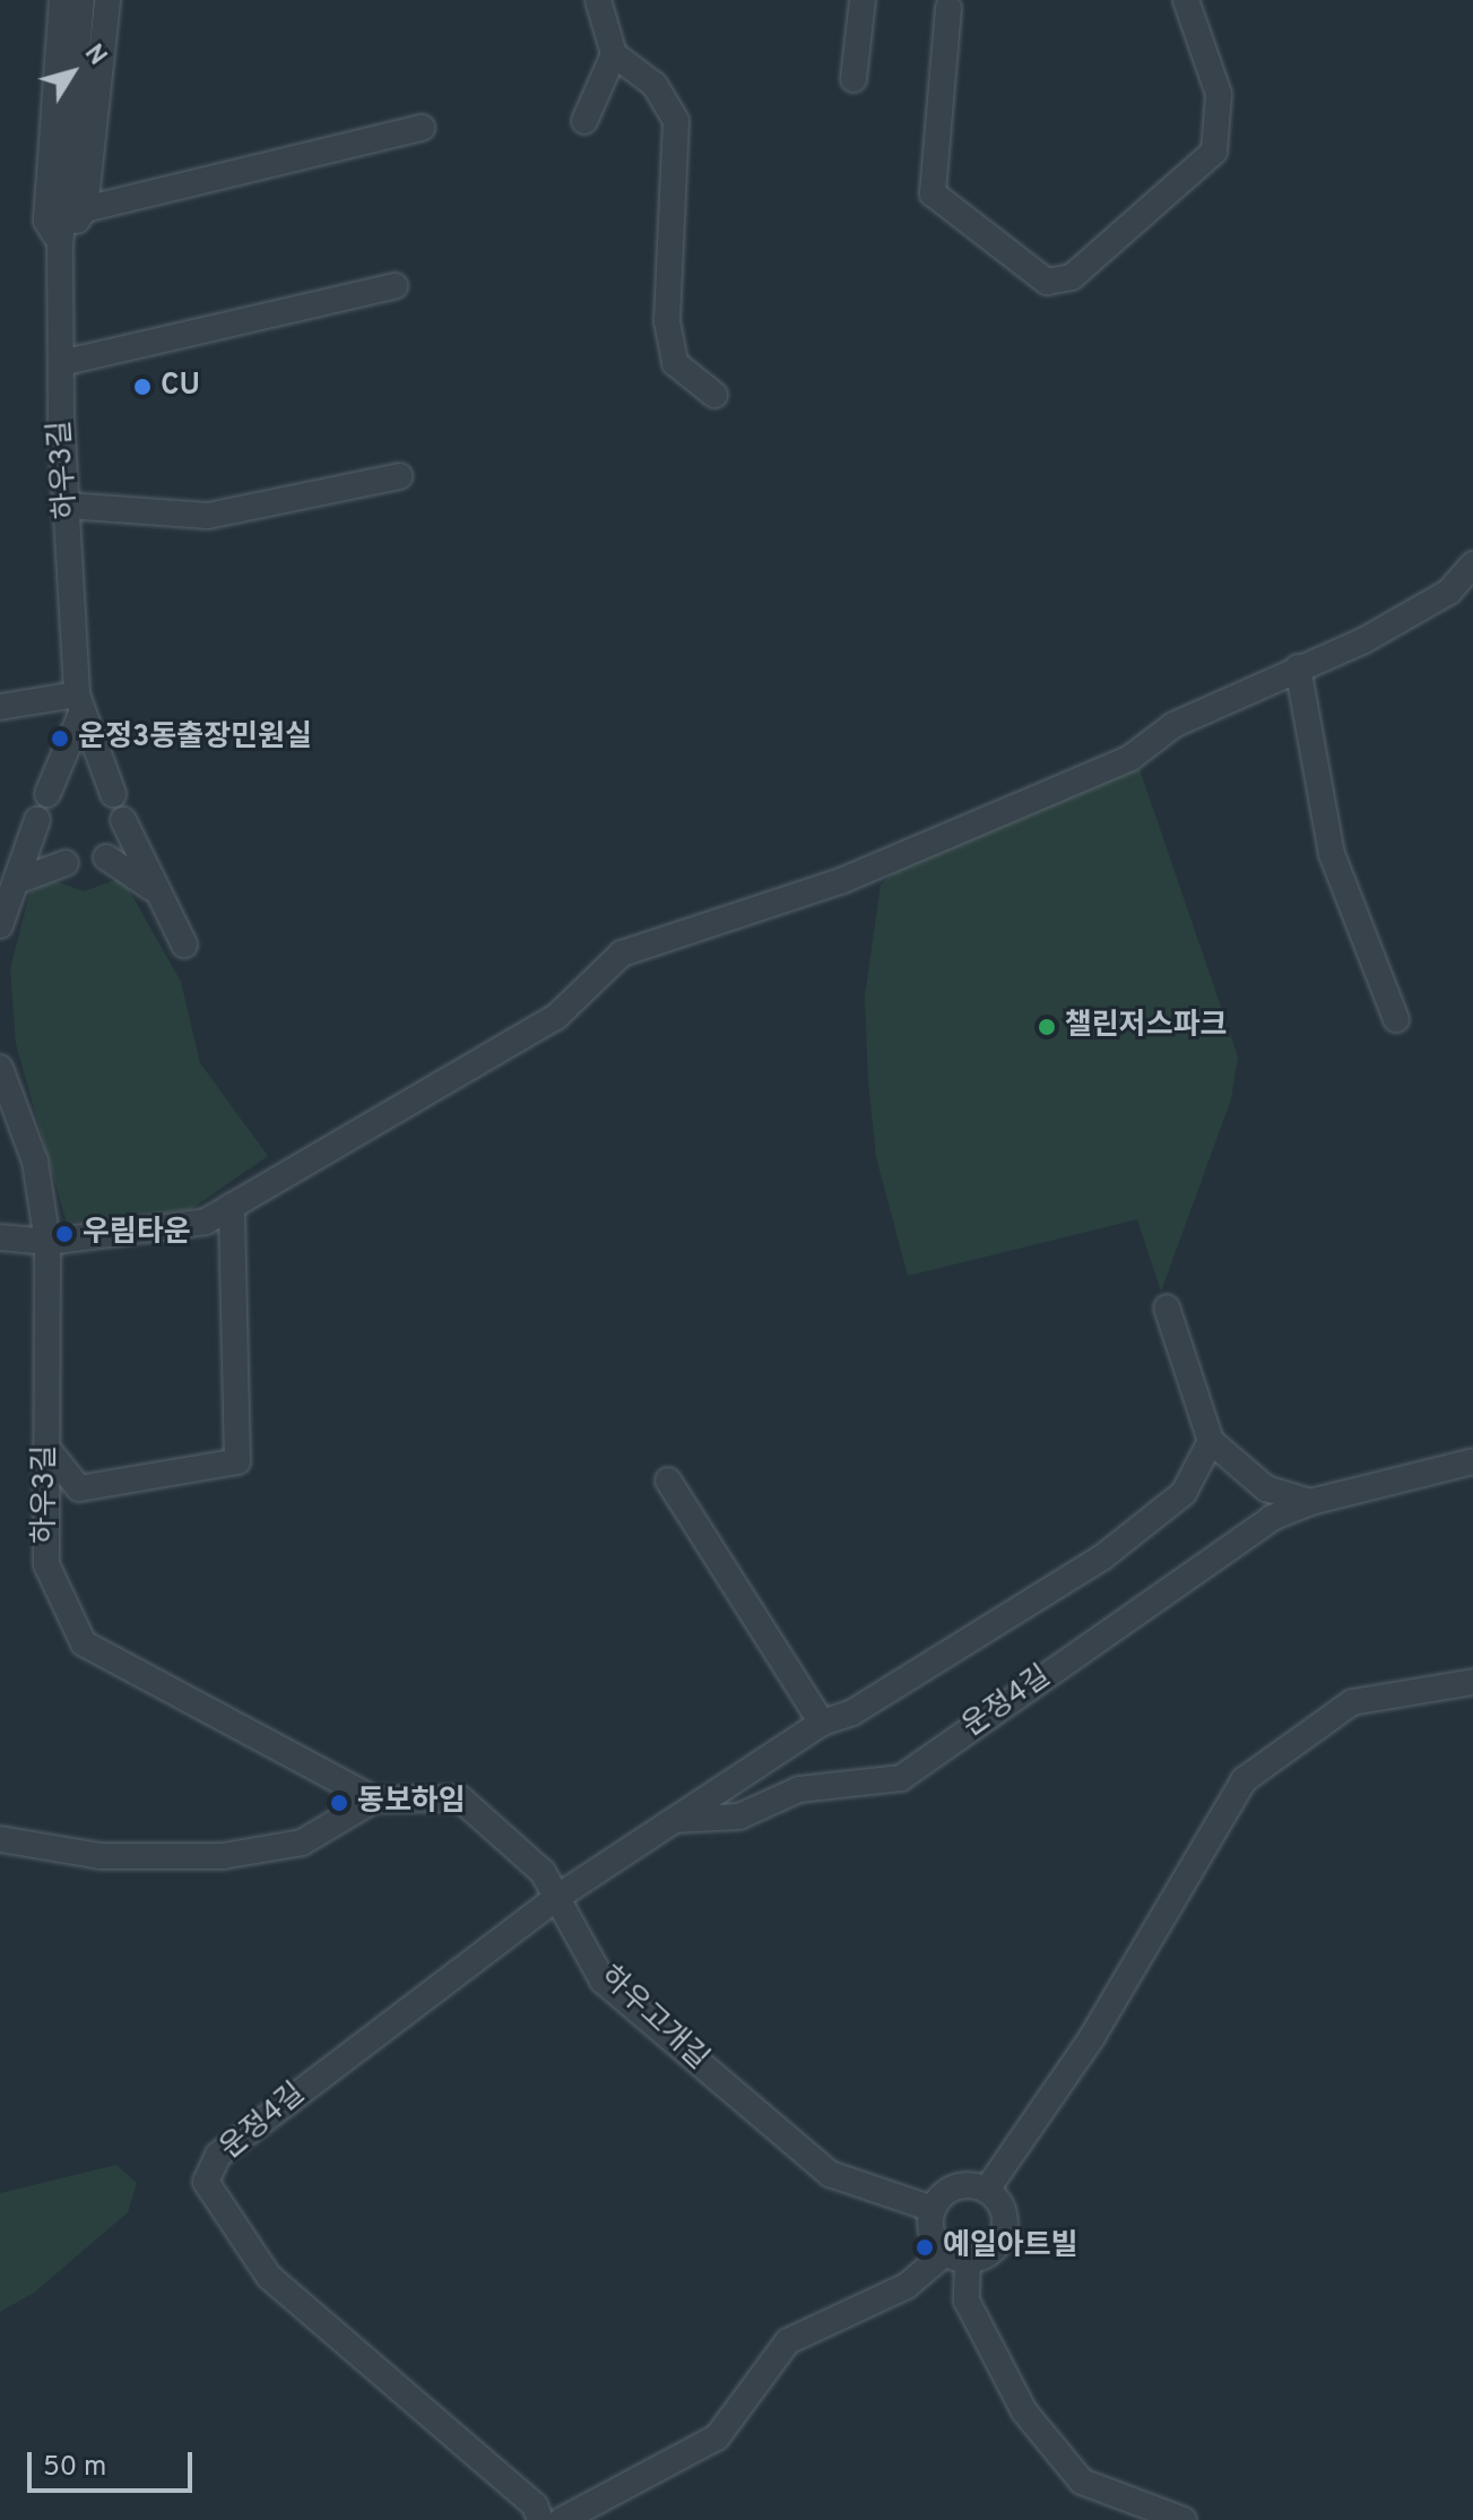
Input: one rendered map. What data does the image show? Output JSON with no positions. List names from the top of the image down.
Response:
{
  "streets": {
    "street": ["하우3길", "운정4길", "하우고개길"]
  },
  "crossings": [
    ["하우3길", "하우고개길"],
    ["운정4길", "하우고개길"]
  ],
  "places": [
    "CU",
    "운정3동출장민원실",
    "챌린저스파크",
    "우림타운",
    "동보하임",
    "예일아트빌"
  ],
  "scale_bar": "50 m",
  "north": "top right"
}
